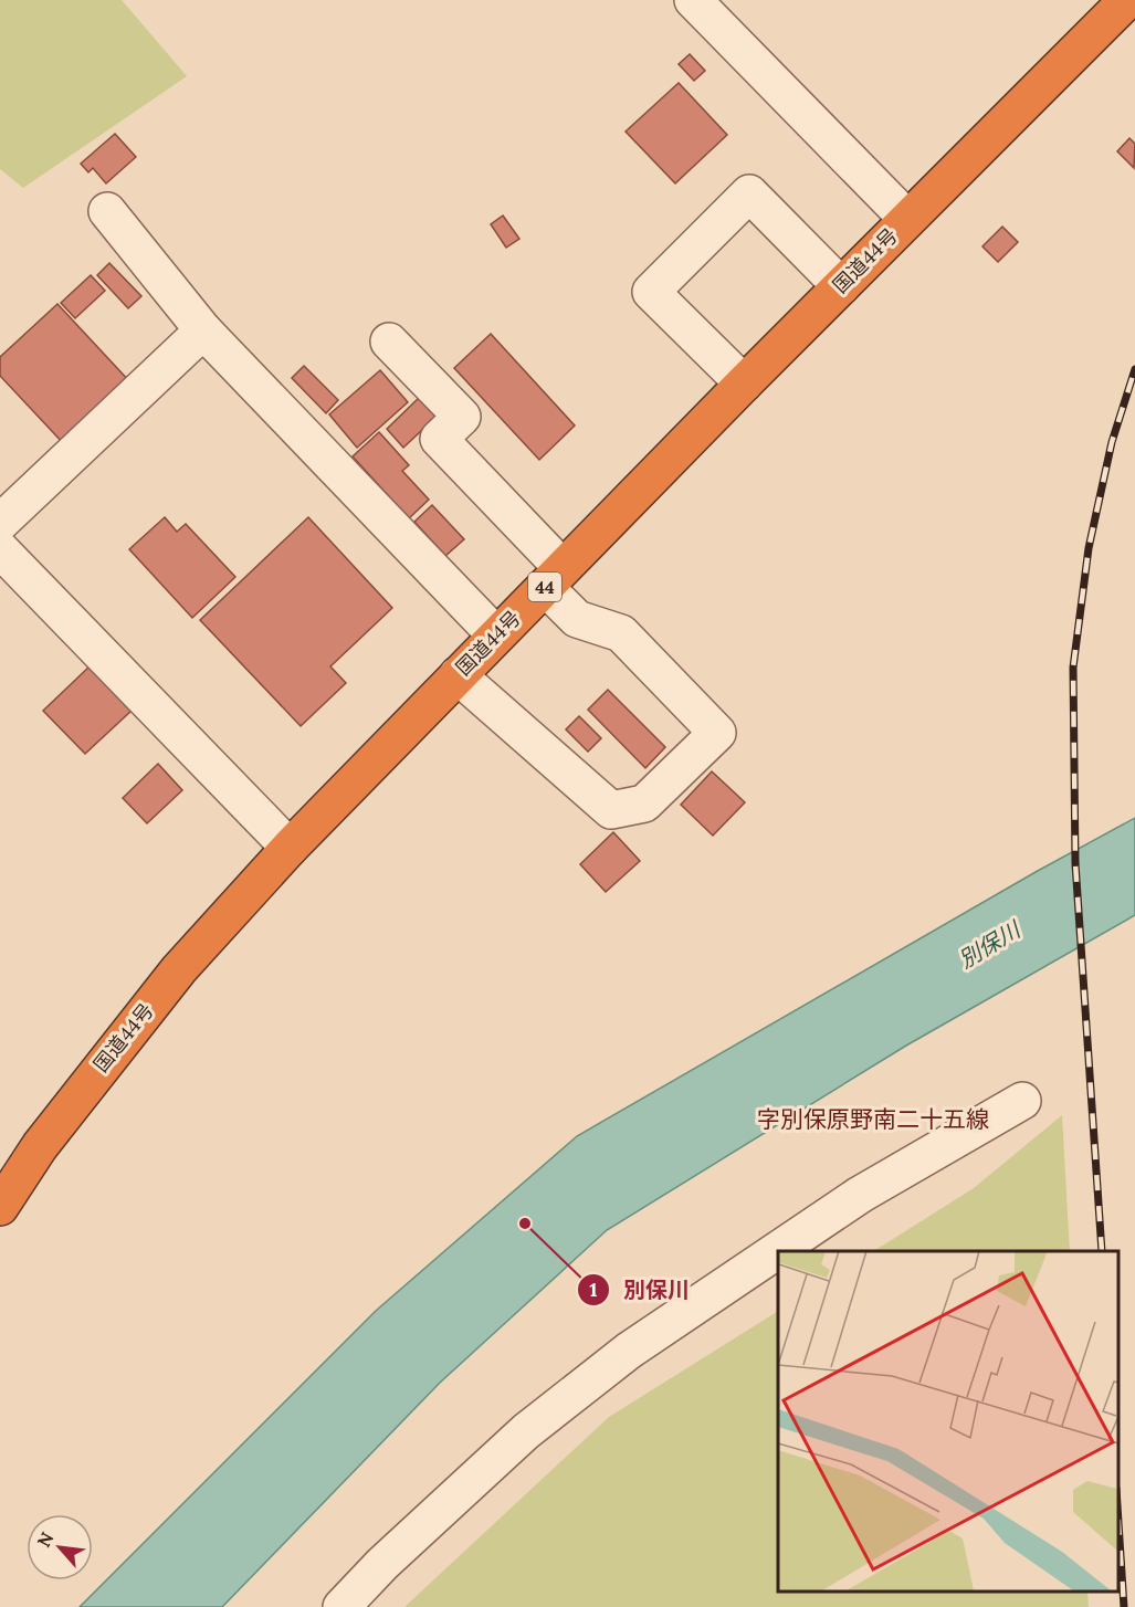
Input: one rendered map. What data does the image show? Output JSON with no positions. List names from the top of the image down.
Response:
{
  "streets": {
    "highway": ["国道44号", "44"]
  },
  "districts": ["字別保原野南二十五線"],
  "water": ["別保川"],
  "places": ["別保川"],
  "north": "top left"
}
